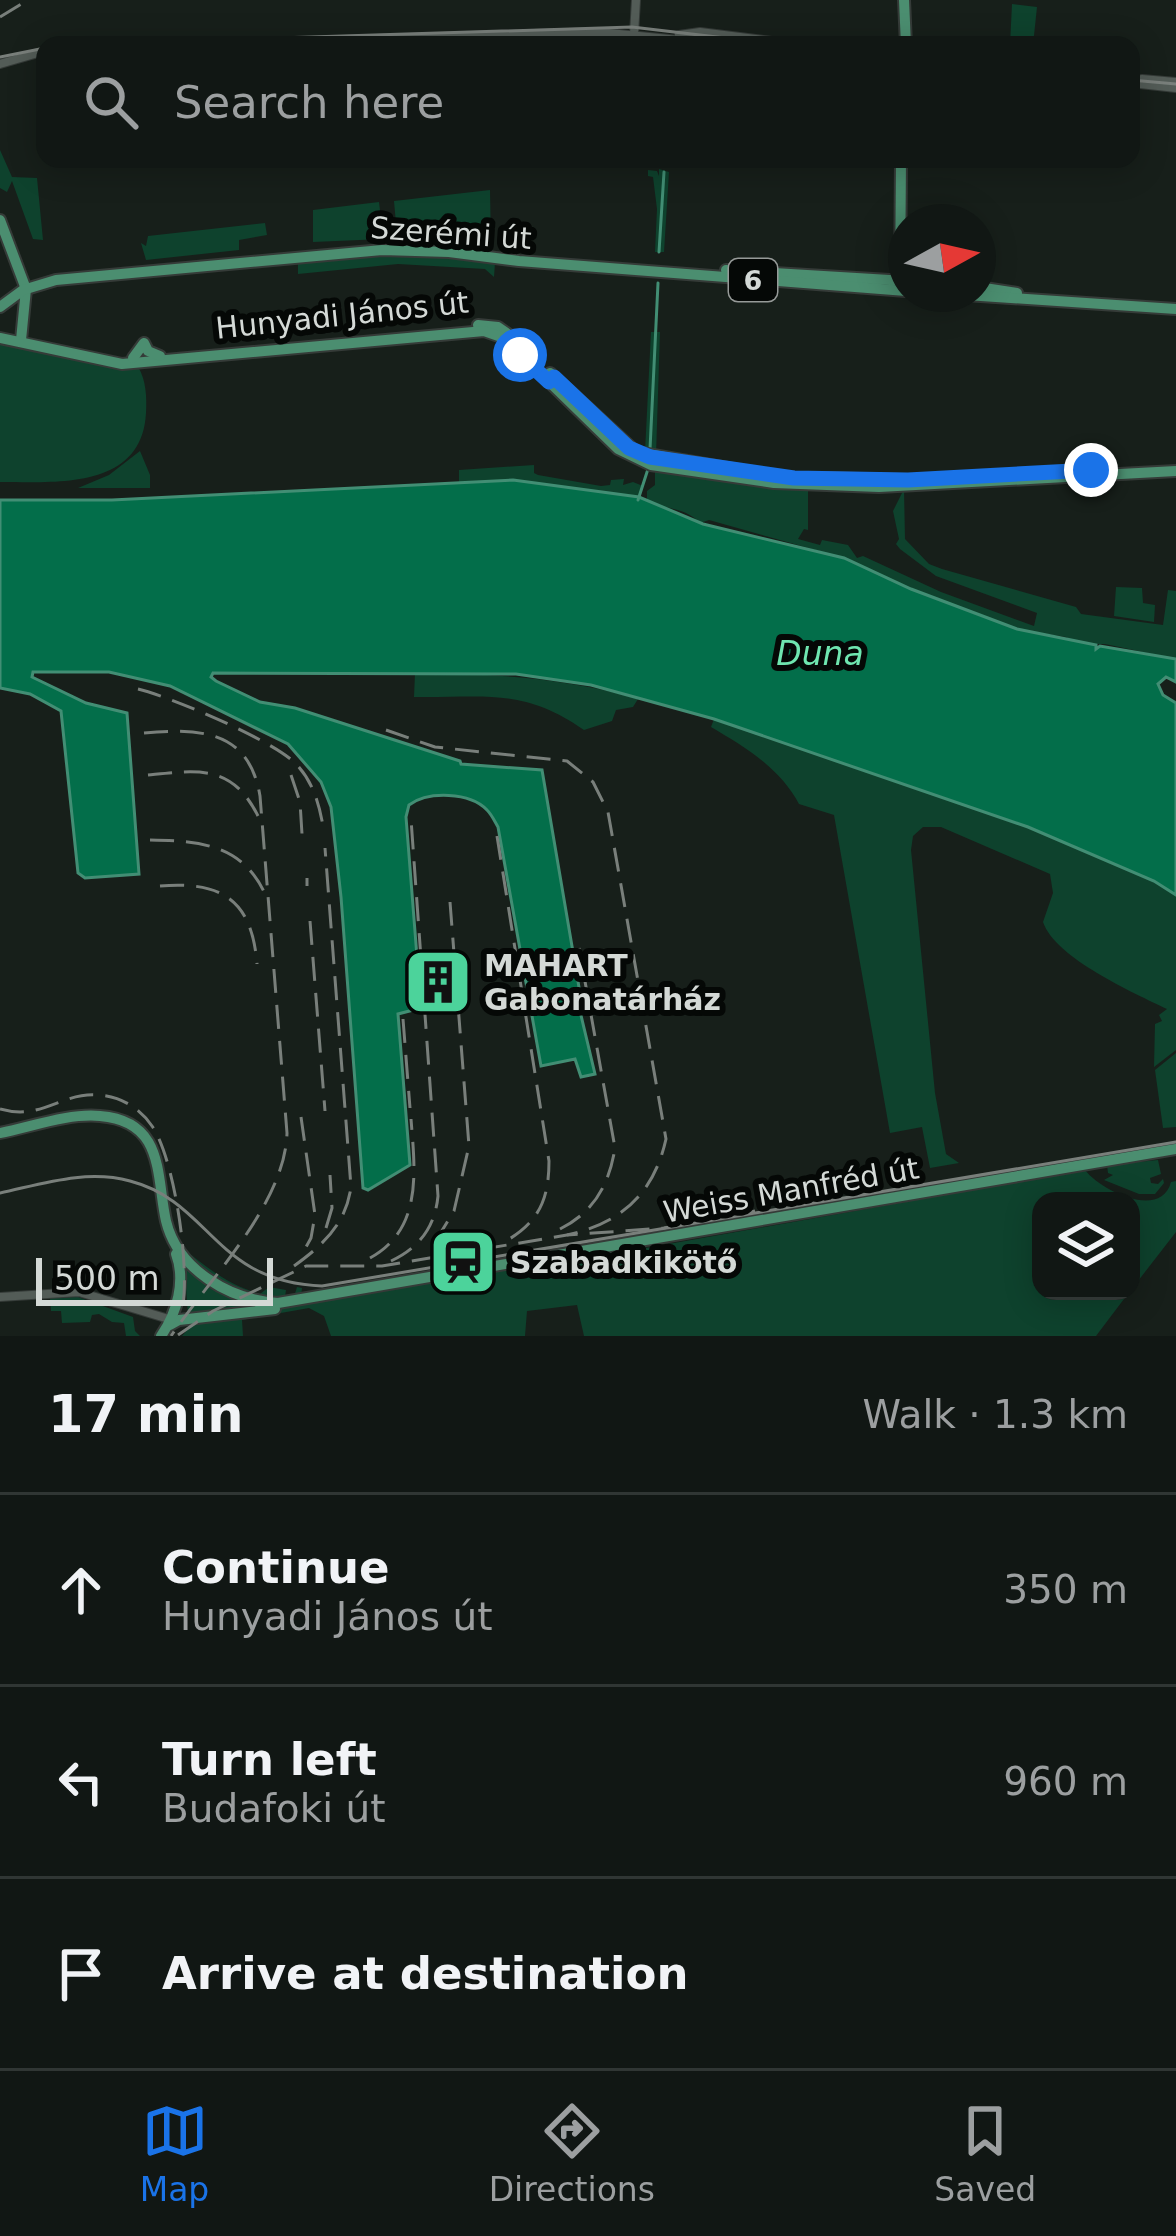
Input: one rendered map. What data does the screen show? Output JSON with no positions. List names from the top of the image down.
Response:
{
  "streets": {
    "main road": [
      "Szerémi út",
      "6",
      "Hunyadi János út",
      "Weiss Manfréd út"
    ]
  },
  "water": ["Duna"],
  "places": {
    "building": ["MAHART Gabonatárház"],
    "station": ["Szabadkikötő"]
  },
  "scale_bar": "500 m",
  "north": "right",
  "page": {
    "search": "Search here",
    "scale": "500 m",
    "heading": ["17 min", "Walk · 1.3 km"],
    "list": [
      ["Continue", "Hunyadi János út", "350 m"],
      ["Turn left", "Budafoki út", "960 m"],
      "Arrive at destination"
    ],
    "nav": ["Map", "Directions", "Saved"]
  }
}
